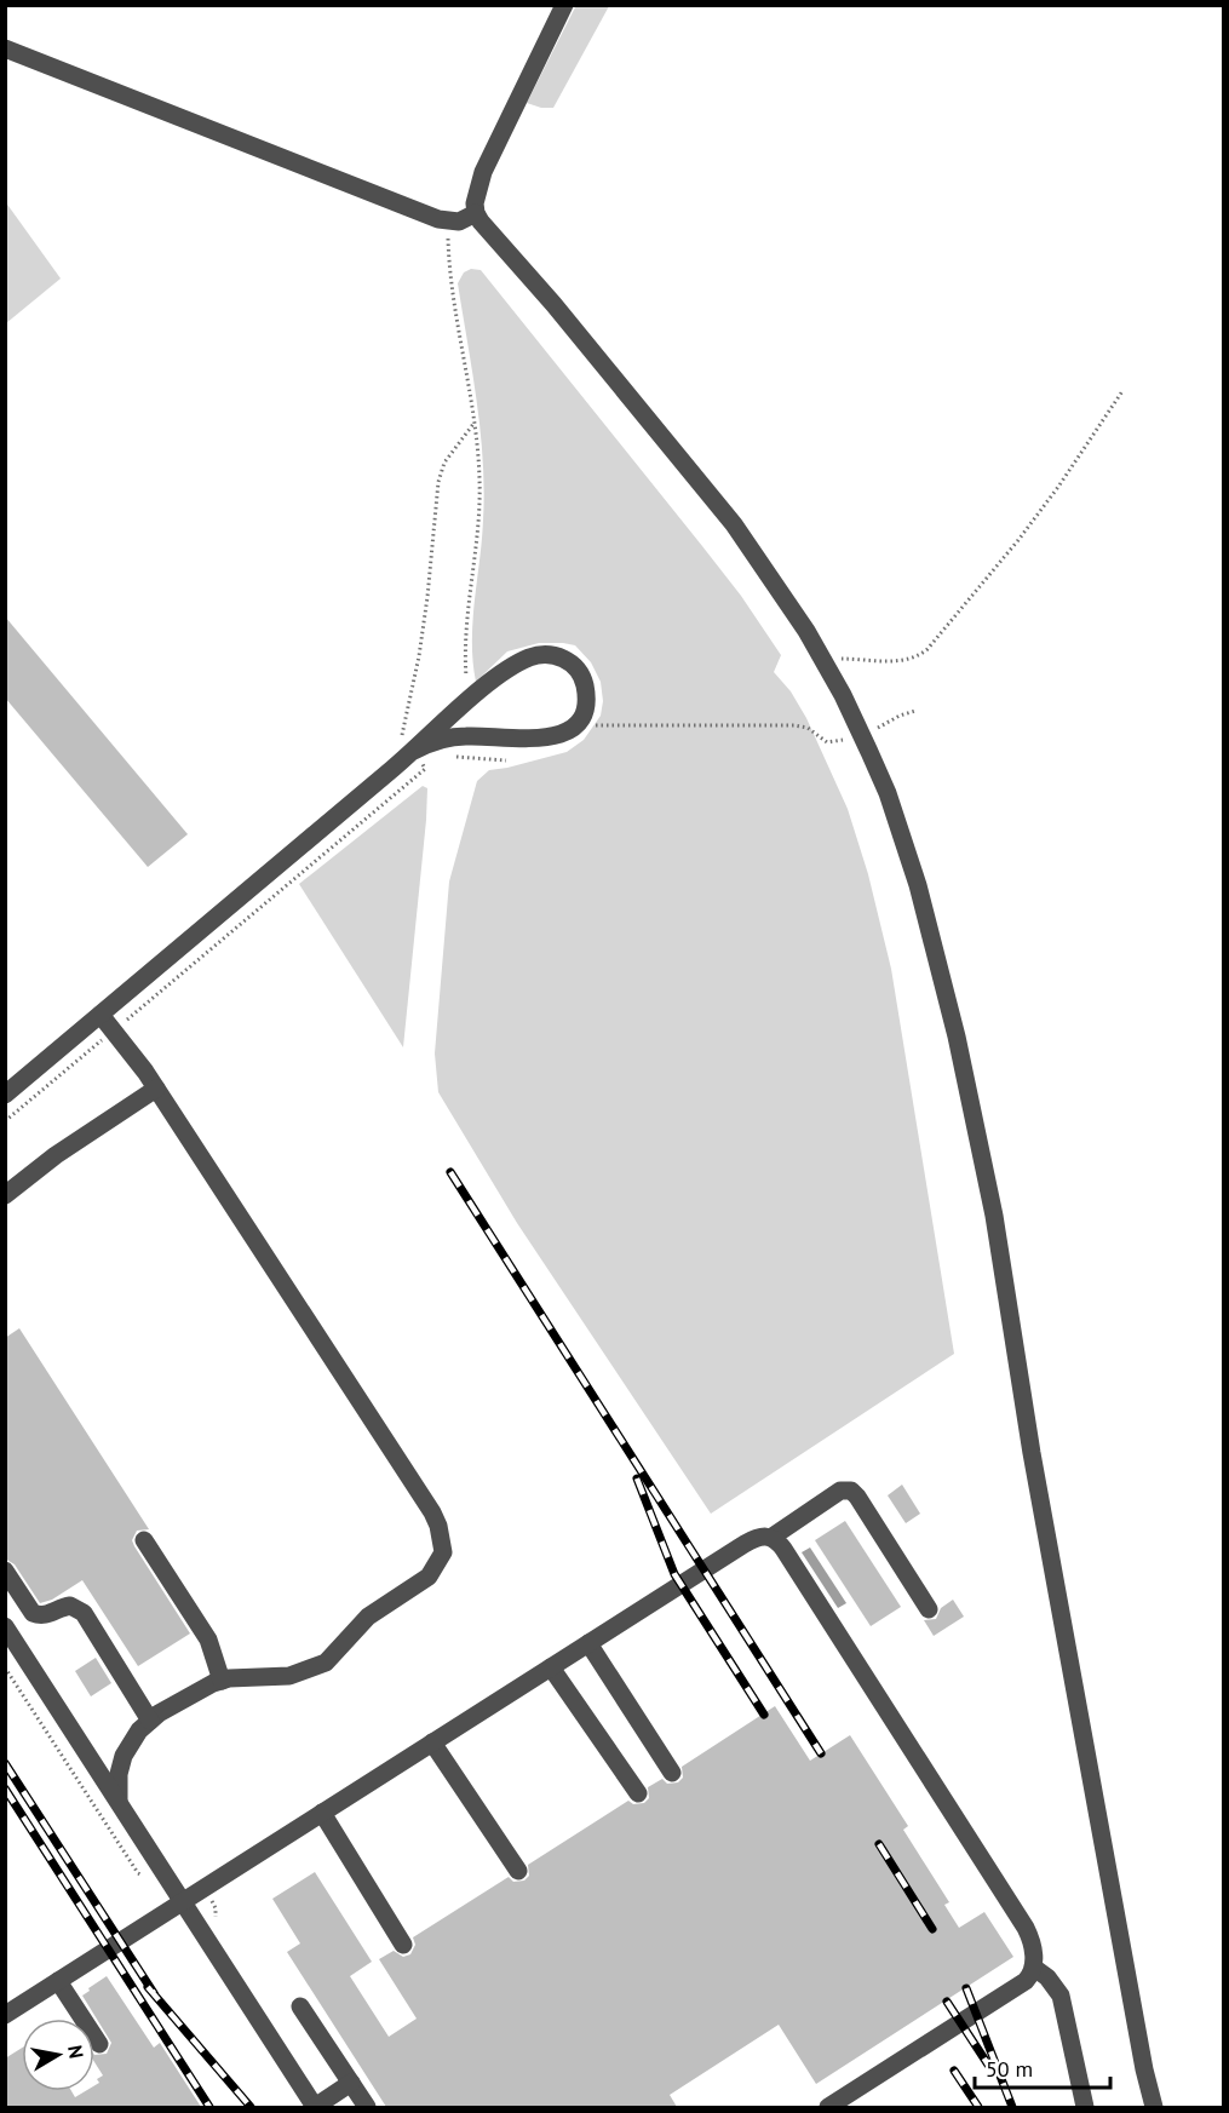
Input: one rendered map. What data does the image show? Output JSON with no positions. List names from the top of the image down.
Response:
{
  "scale_bar": "50 m",
  "north": "right"
}
